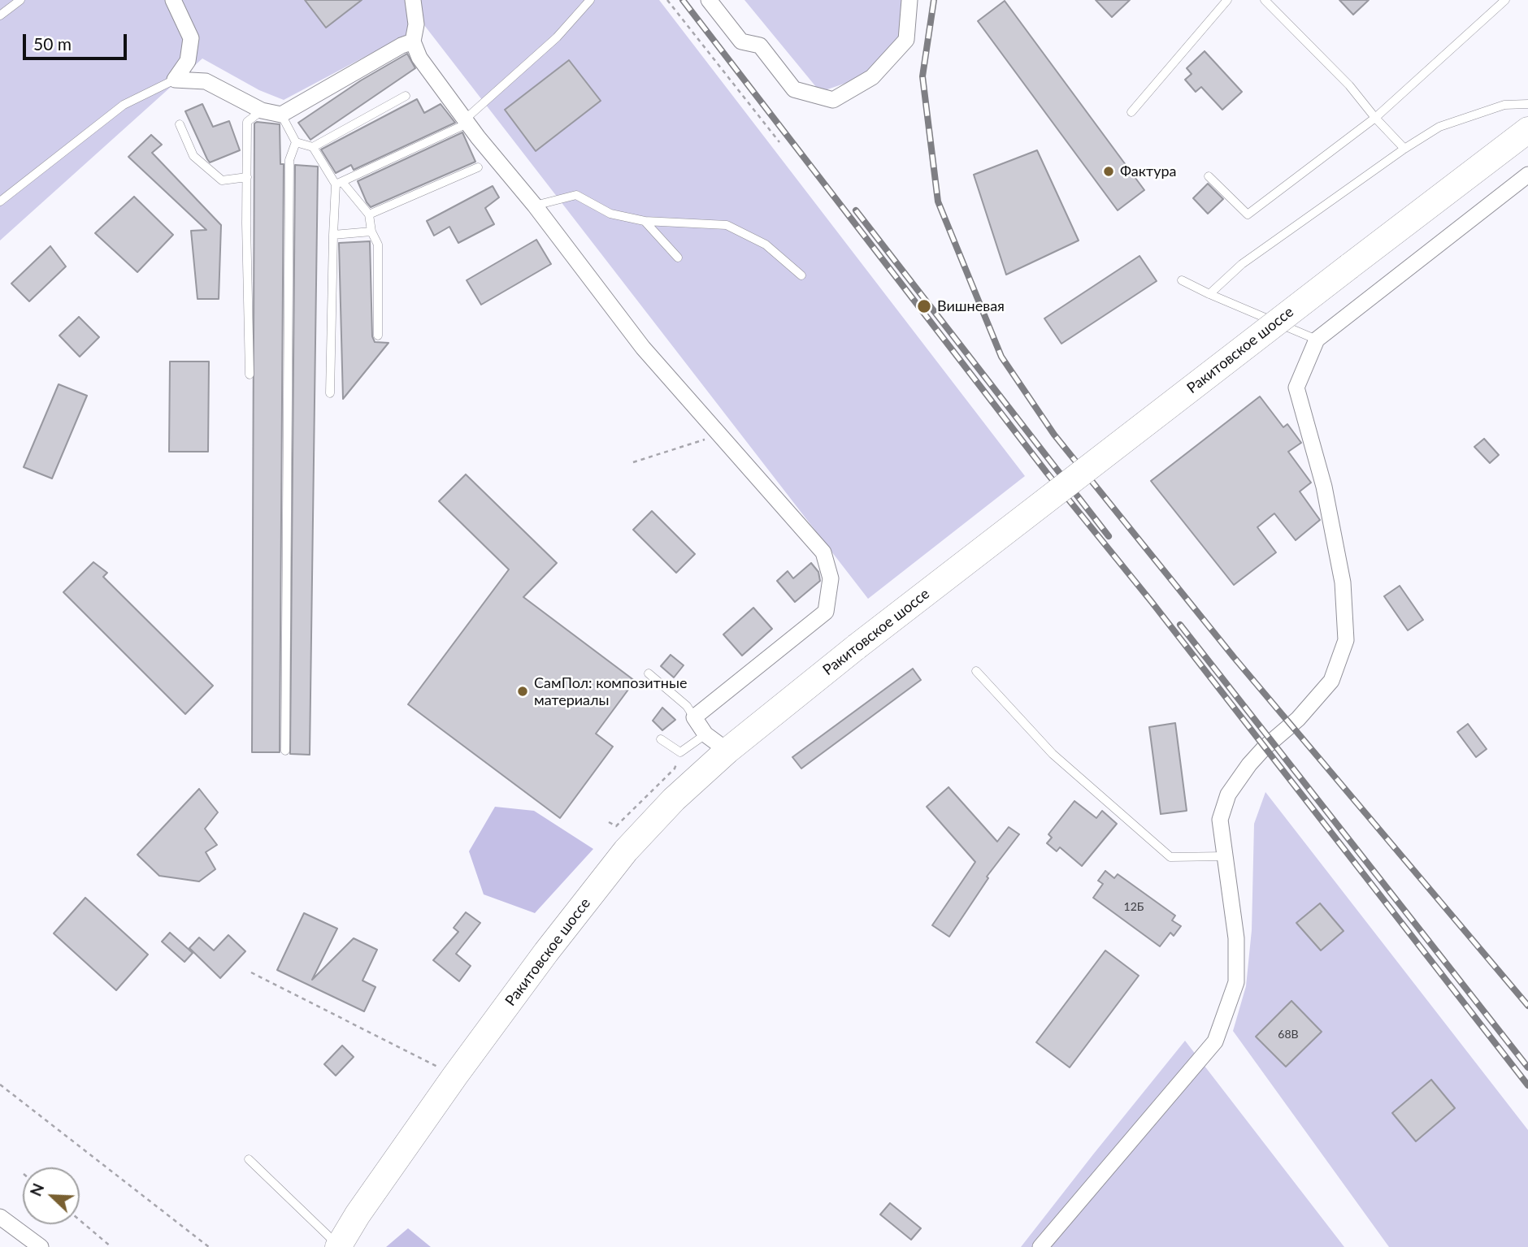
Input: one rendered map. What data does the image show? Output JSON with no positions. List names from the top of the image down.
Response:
{
  "streets": {
    "main road": ["Ракитовское шоссе"]
  },
  "places": ["Фактура", "Вишневая", "СамПол: композитные материалы"],
  "house_numbers": ["12Б", "68В"],
  "scale_bar": "50 m",
  "north": "top left"
}
